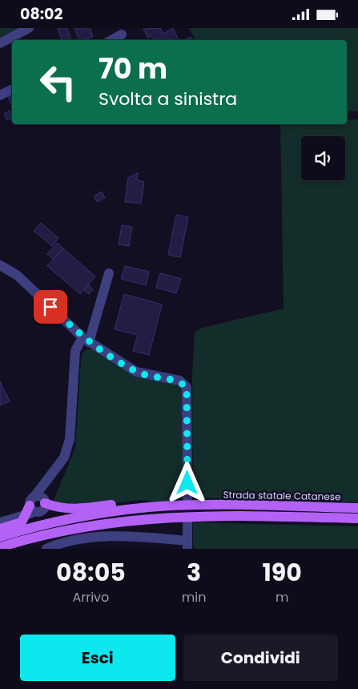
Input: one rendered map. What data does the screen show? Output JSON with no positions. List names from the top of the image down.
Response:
{
  "streets": {
    "main road": ["Strada statale Catanese"]
  },
  "page": {
    "status": "08:02",
    "turn": ["70 m", "Svolta a sinistra"],
    "eta": [
      "08:05",
      "Arrivo",
      "3",
      "min",
      "190",
      "m"
    ],
    "buttons": ["Esci", "Condividi"]
  }
}
